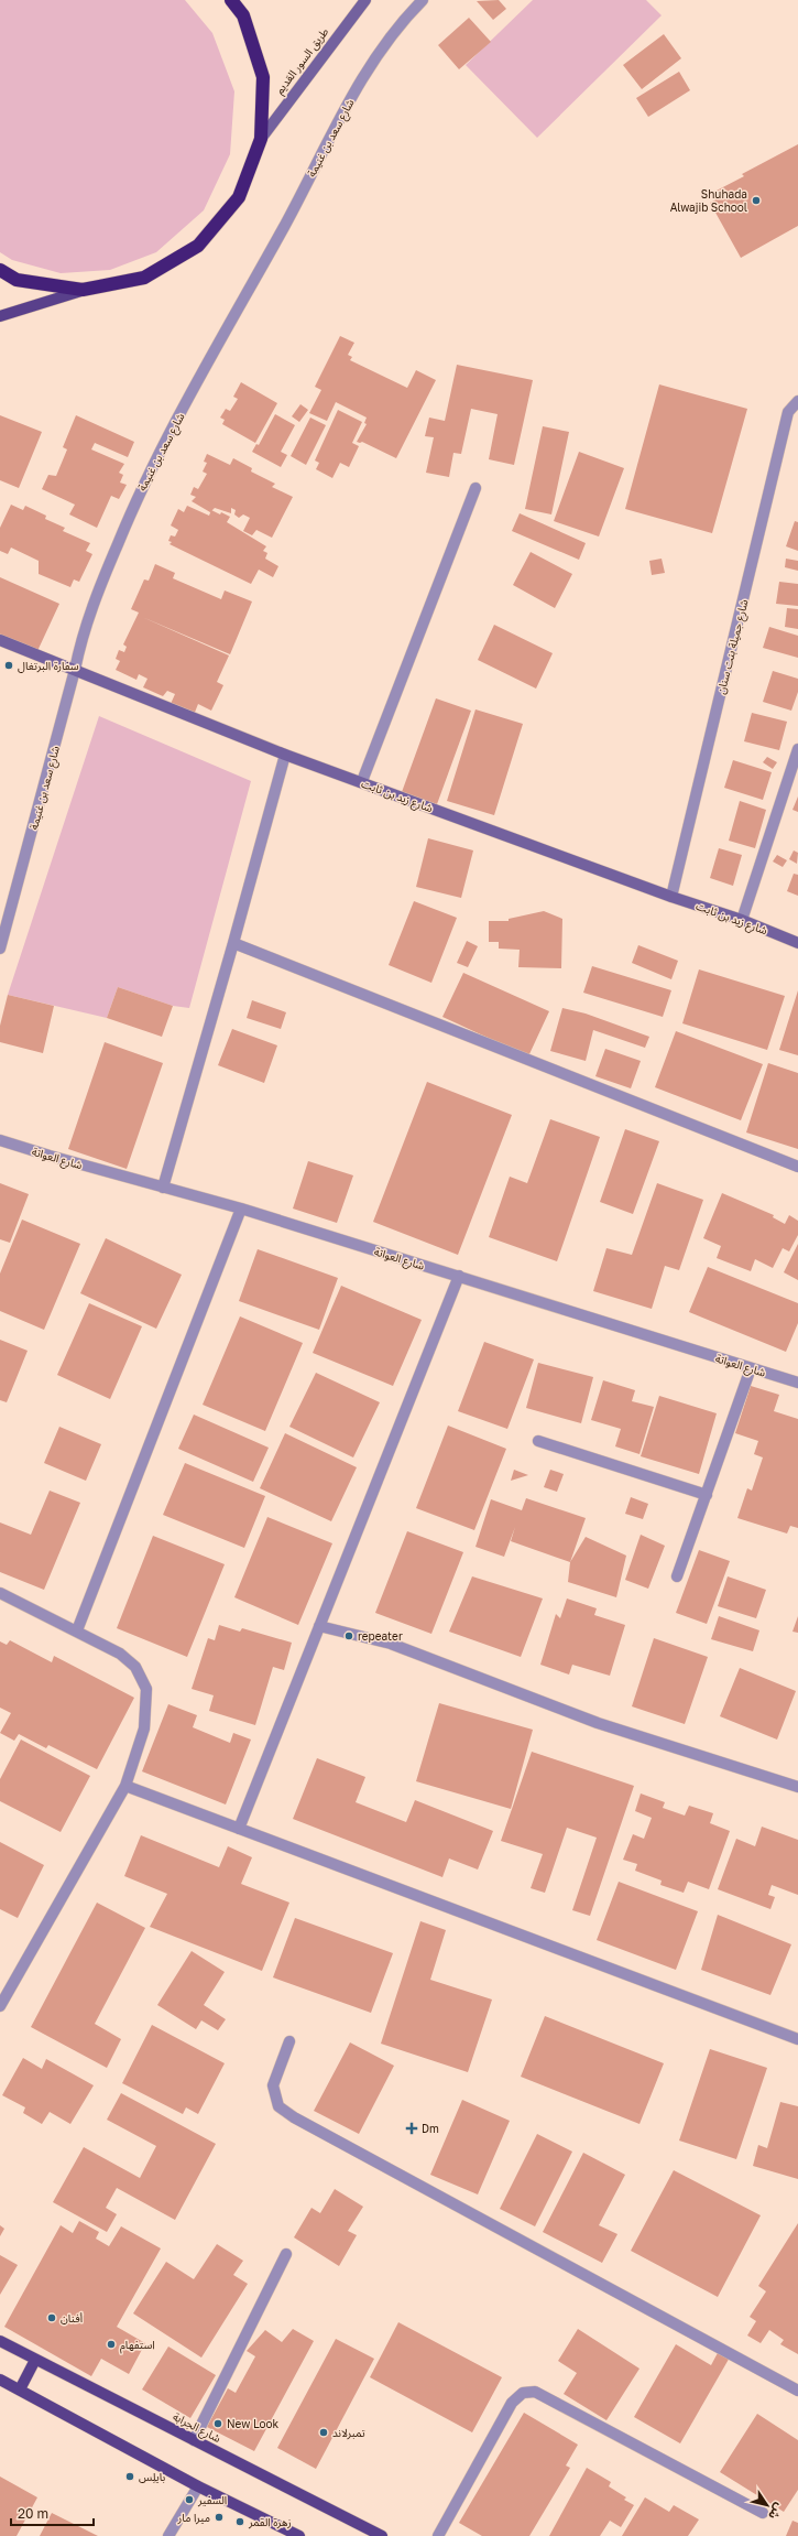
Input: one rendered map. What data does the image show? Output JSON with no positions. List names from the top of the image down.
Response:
{
  "streets": {
    "main road": ["شارع الجرابة"],
    "street": [
      "طريق السور القديم",
      "شارع سعد بن غنيمة",
      "شارع جميلة بنت سنان",
      "شارع زيد بن ثابت",
      "شارع العواتة"
    ]
  },
  "crossings": [
    ["شارع سعد بن غنيمة", "شارع زيد بن ثابت"],
    ["شارع جميلة بنت سنان", "شارع زيد بن ثابت"]
  ],
  "places": {
    "other": [
      "Shuhada Alwajib School",
      "سفارة البرتغال",
      "repeater",
      "أفنان",
      "استفهام",
      "New Look",
      "تمبرلاند",
      "بايلِس",
      "السفير",
      "ميرا مار",
      "زهرة القمر"
    ],
    "health": ["Dm"]
  },
  "scale_bar": "20 m",
  "north": "bottom right"
}
